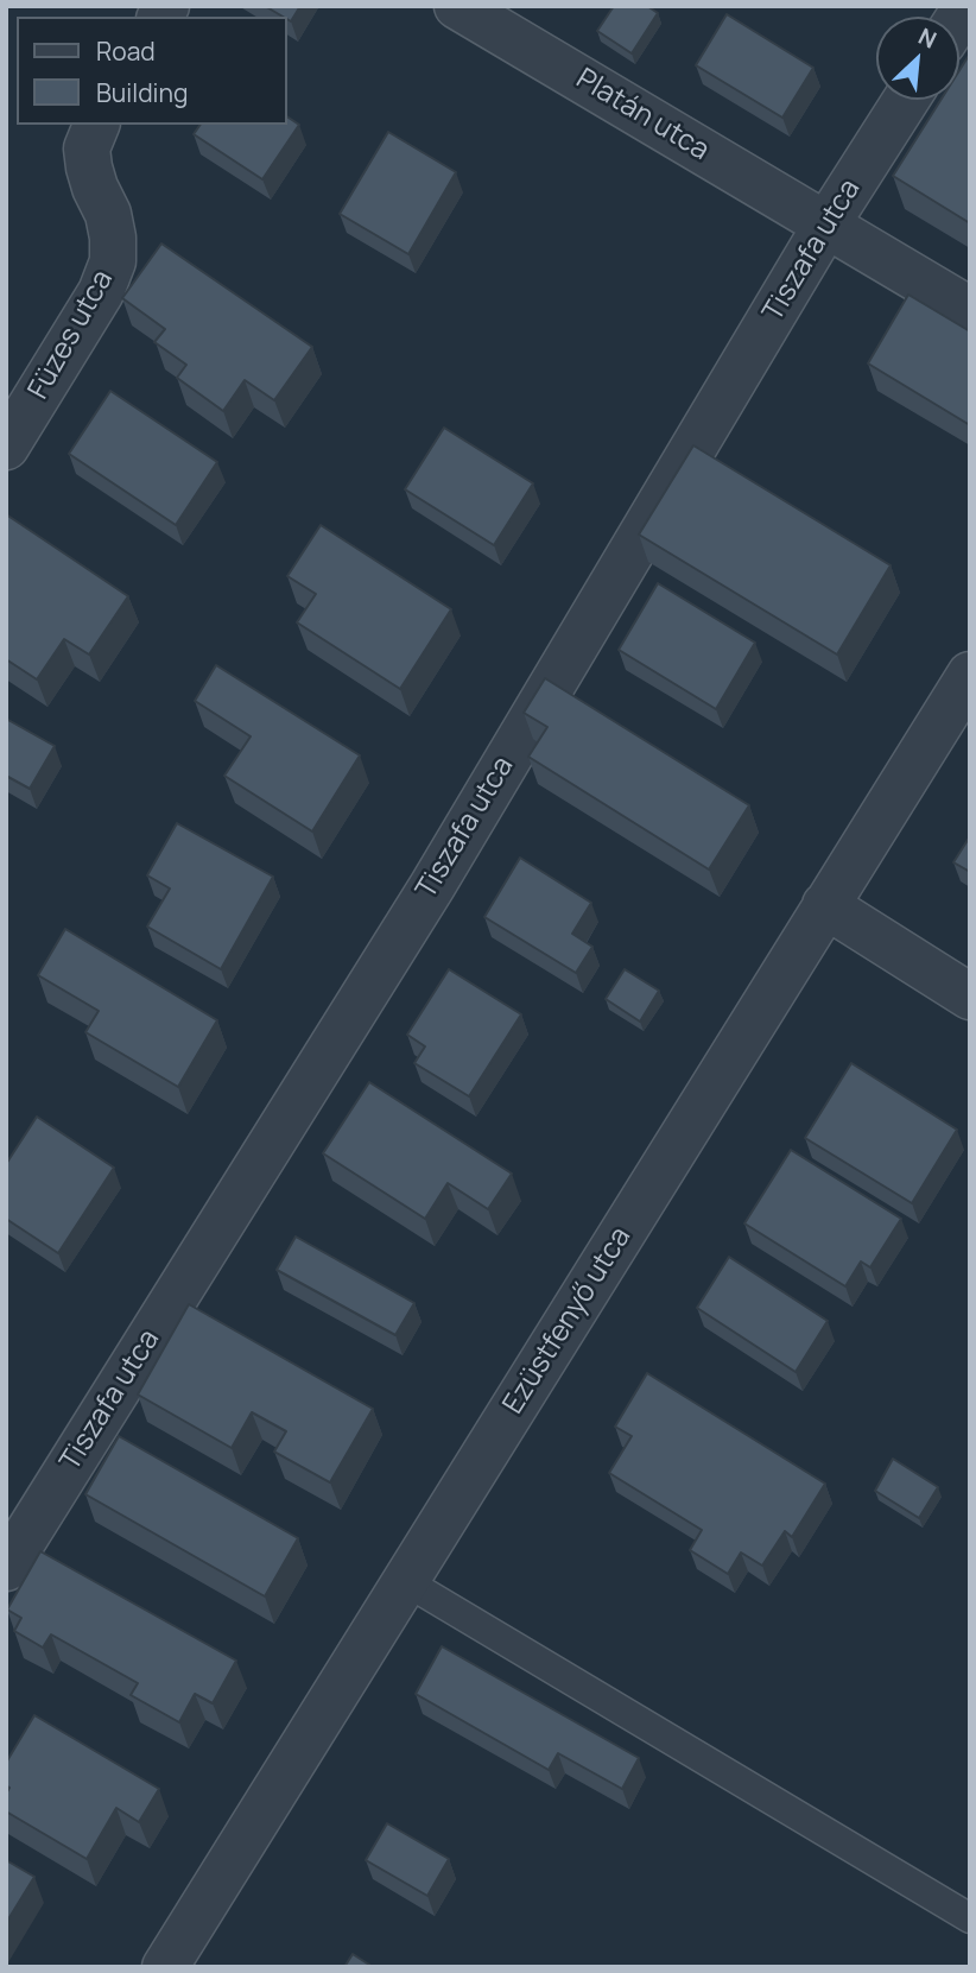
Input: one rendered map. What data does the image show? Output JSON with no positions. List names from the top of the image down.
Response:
{
  "streets": {
    "street": [
      "Platán utca",
      "Tiszafa utca",
      "Füzes utca",
      "Ezüstfenyő utca"
    ]
  },
  "crossings": [
    ["Platán utca", "Tiszafa utca"]
  ],
  "legend": ["Road", "Building"],
  "north": "top right"
}
